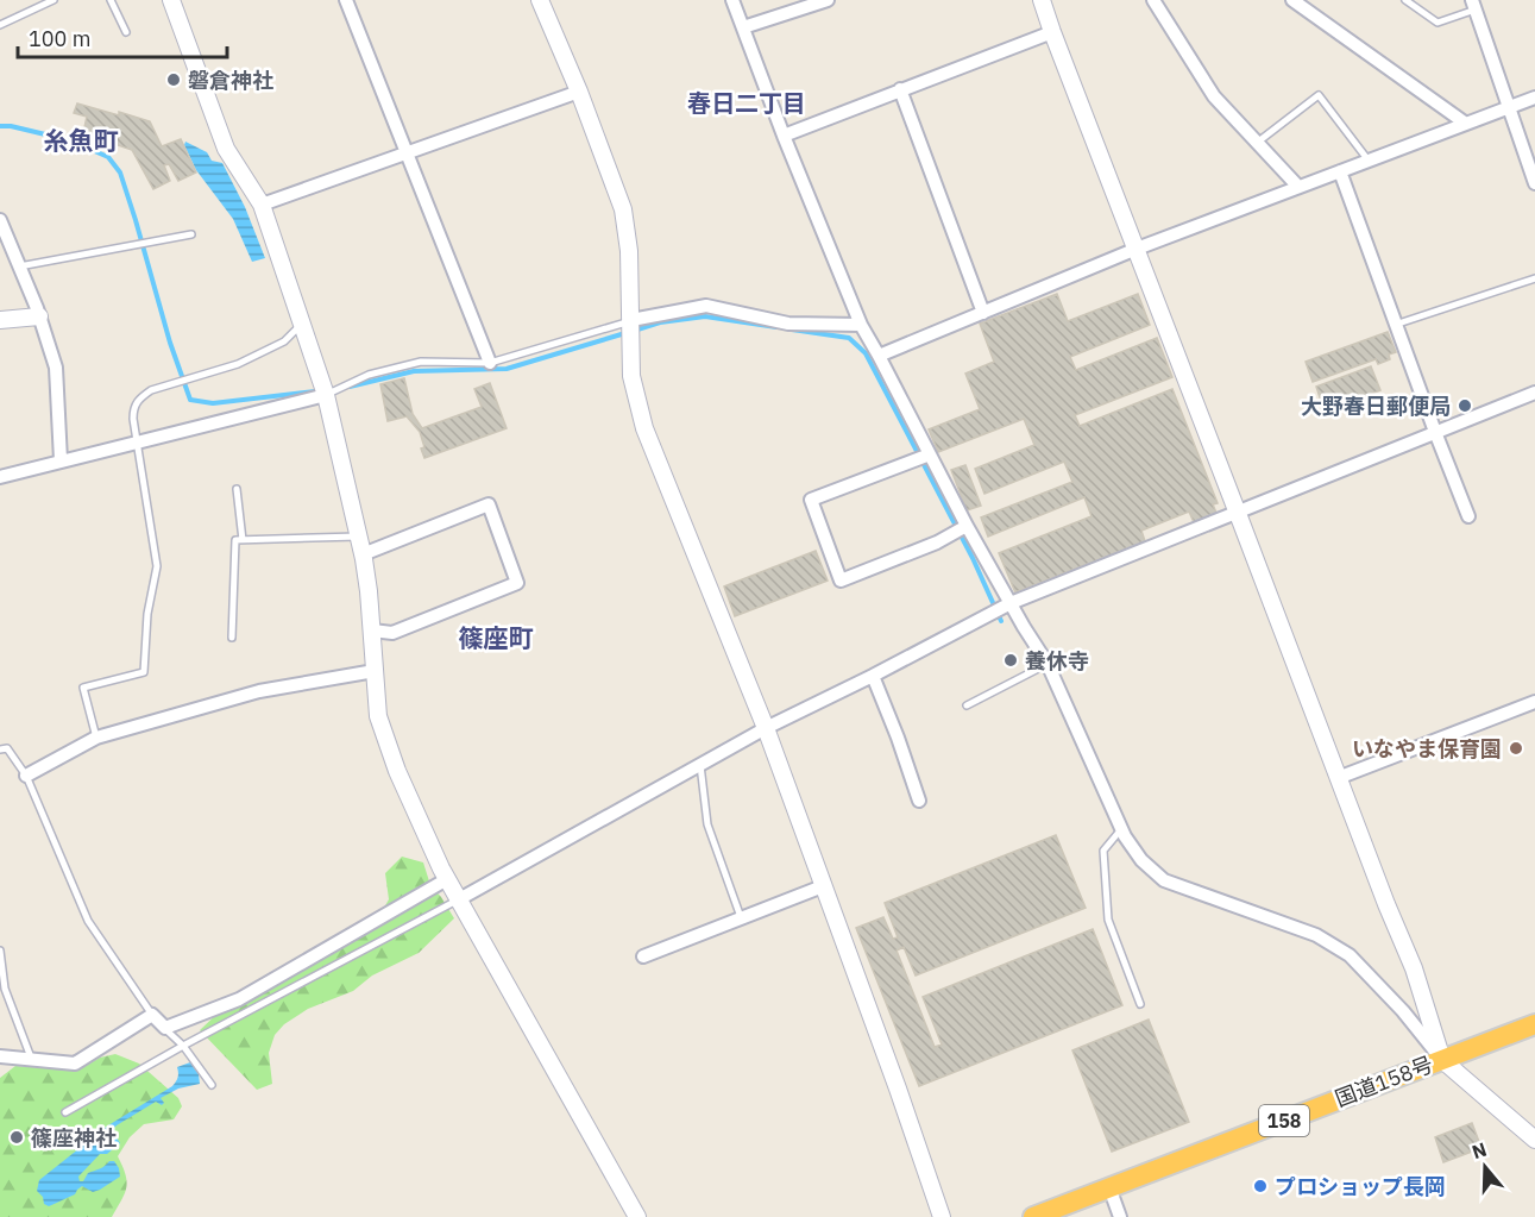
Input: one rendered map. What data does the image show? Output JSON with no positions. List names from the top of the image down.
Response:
{
  "streets": {
    "highway": ["国道158号", "158"]
  },
  "districts": ["春日二丁目", "糸魚町", "篠座町"],
  "places": [
    "磐倉神社",
    "大野春日郵便局",
    "養休寺",
    "いなやま保育園",
    "篠座神社",
    "プロショップ長岡"
  ],
  "scale_bar": "100 m",
  "north": "top"
}
